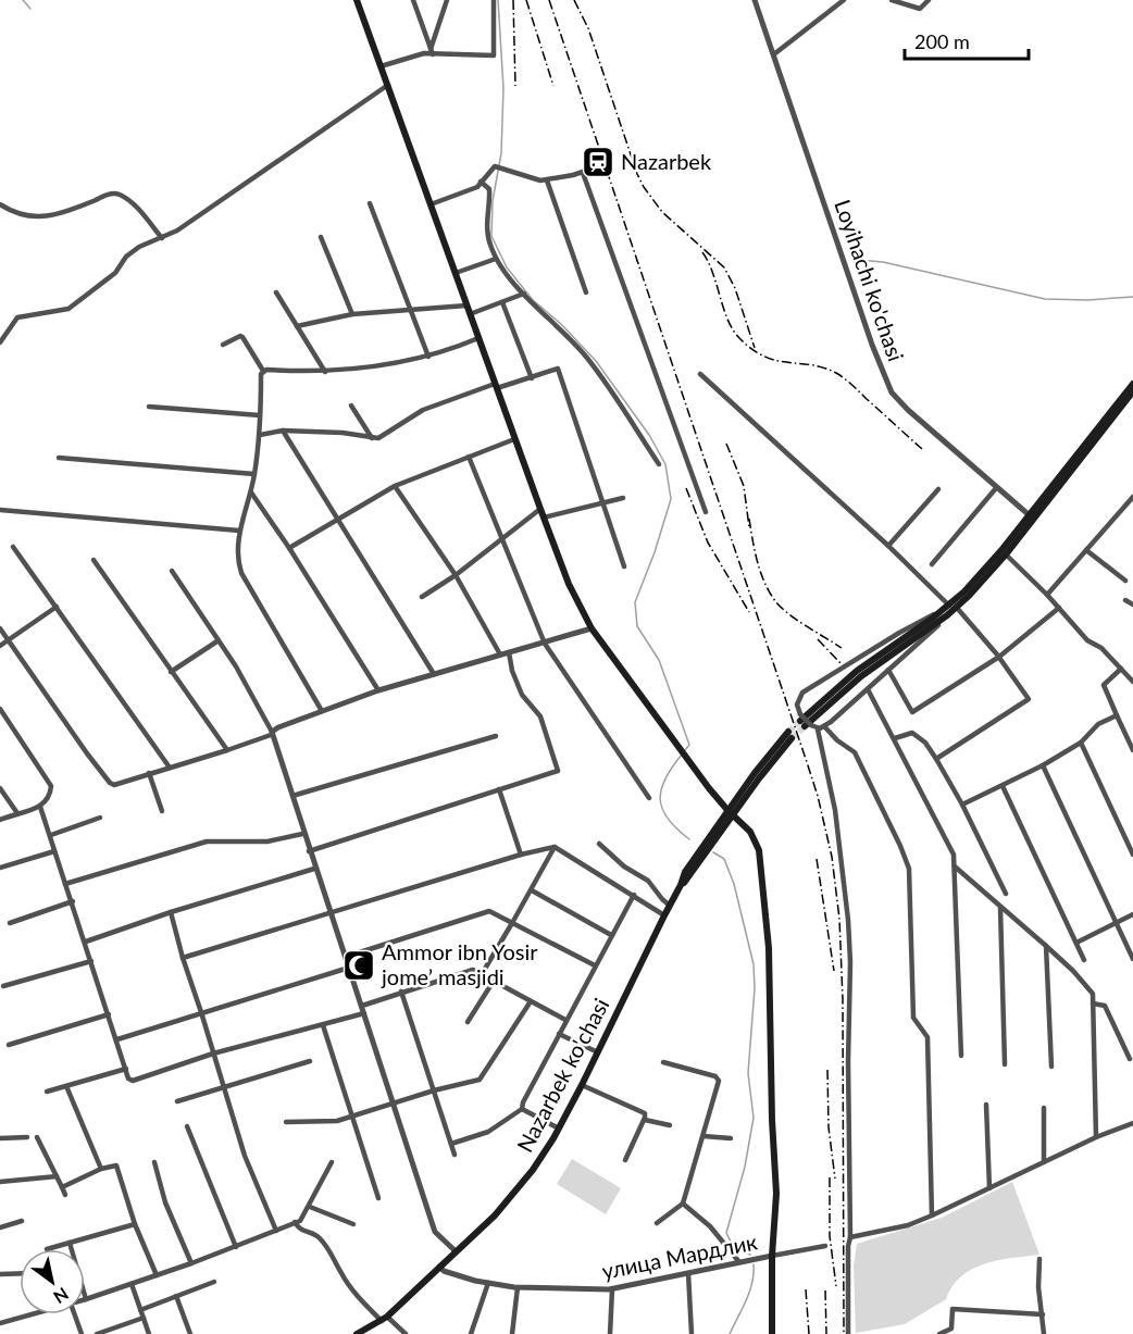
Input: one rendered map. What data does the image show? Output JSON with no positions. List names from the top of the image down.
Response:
{
  "streets": {
    "main road": ["Nazarbek ko'chasi"],
    "street": ["Loyihachi ko'chasi", "улица Мардлик"]
  },
  "crossings": [
    ["Nazarbek ko'chasi", "улица Мардлик"]
  ],
  "places": {
    "station": ["Nazarbek"],
    "mosque": ["Ammor ibn Yosir jome’ masjidi"]
  },
  "scale_bar": "200 m",
  "north": "bottom right"
}
